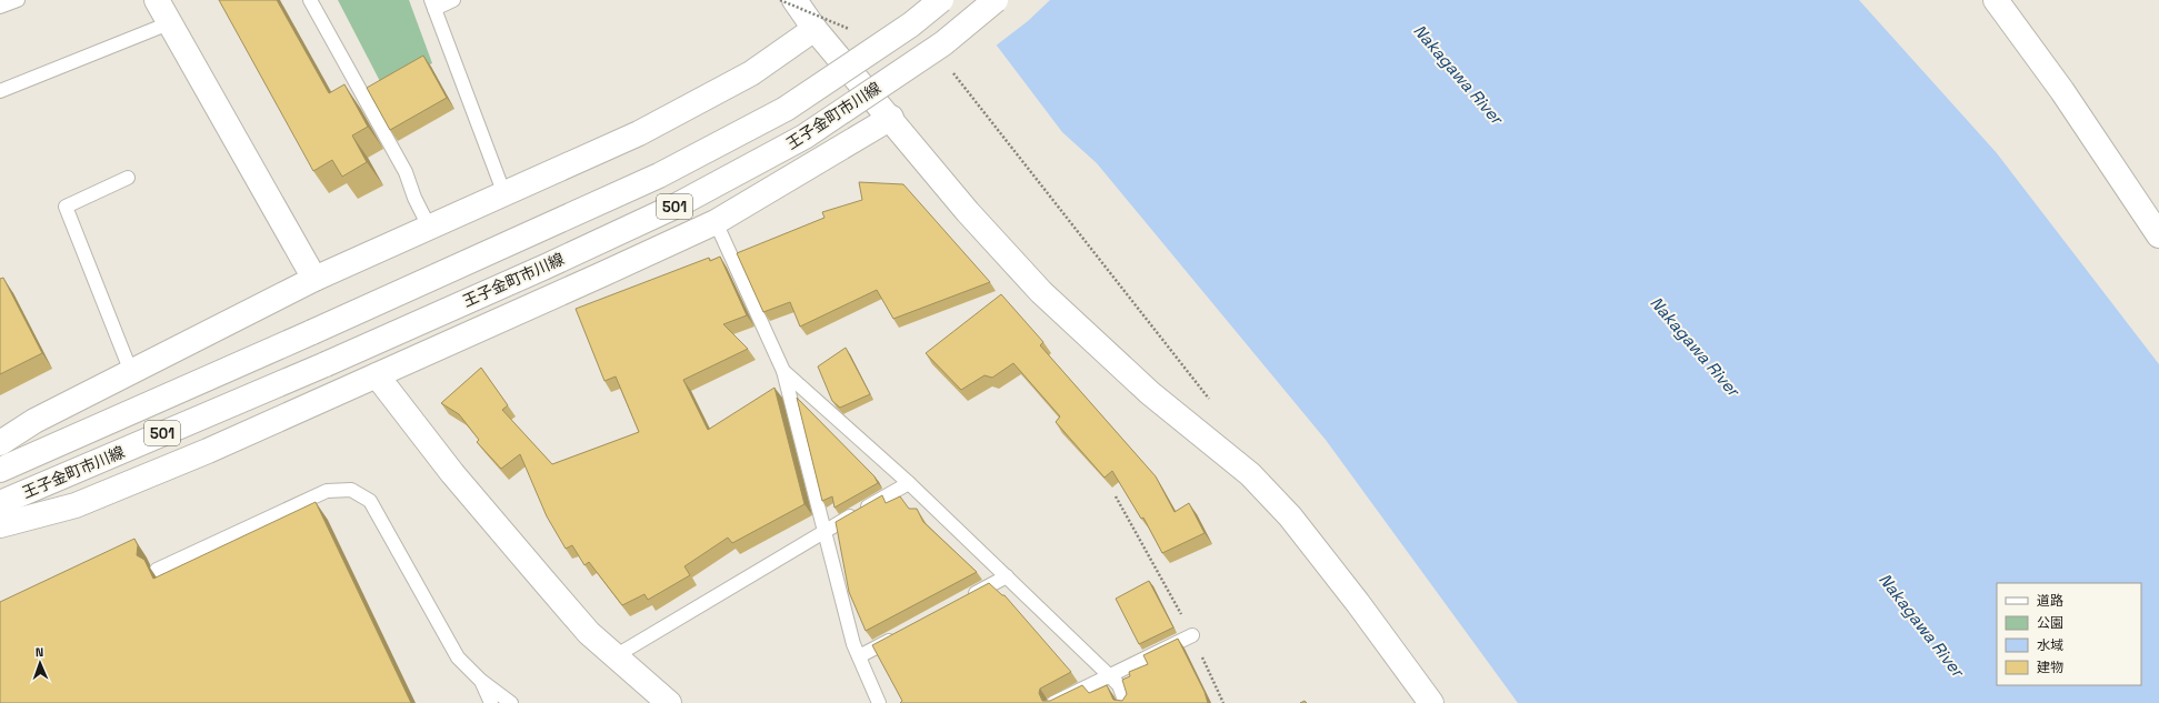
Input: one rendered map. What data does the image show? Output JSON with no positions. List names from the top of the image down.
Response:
{
  "streets": {
    "street": ["王子金町市川線", "501"]
  },
  "water": ["Nakagawa River"],
  "legend": [
    "道路",
    "公園",
    "水域",
    "建物"
  ],
  "north": "top"
}
